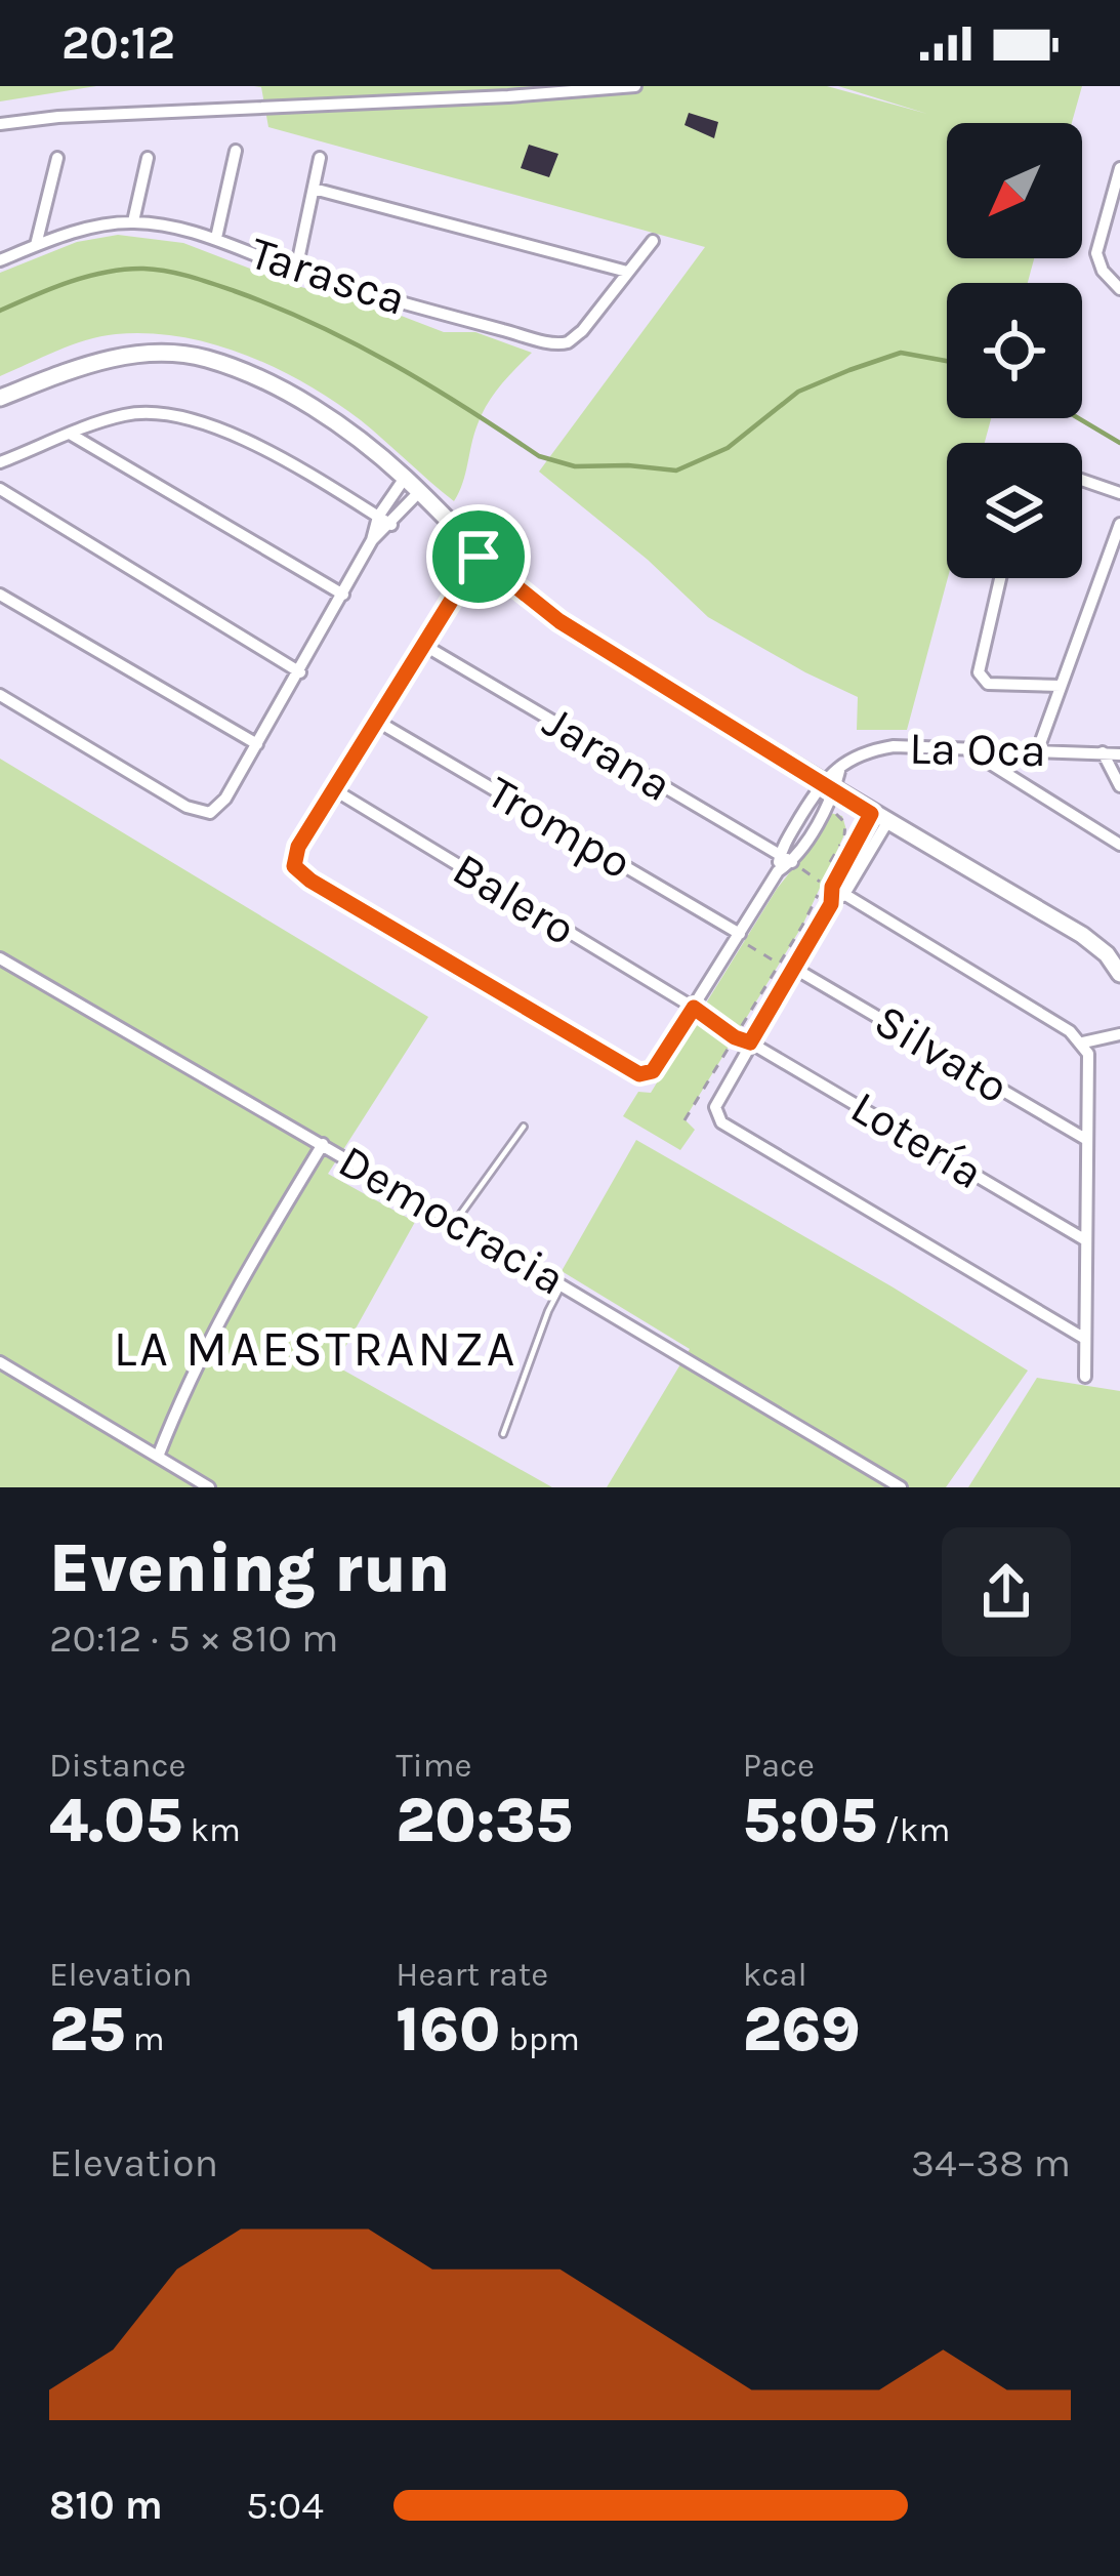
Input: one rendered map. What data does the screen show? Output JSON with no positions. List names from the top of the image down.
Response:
{
  "streets": {
    "street": [
      "Tarasca",
      "La Oca",
      "Jarana",
      "Trompo",
      "Balero",
      "Silvato",
      "Lotería",
      "Democracia"
    ]
  },
  "districts": ["LA MAESTRANZA"],
  "north": "bottom left",
  "page": {
    "status": "20:12",
    "heading": ["Evening run", "20:12 · 5 × 810 m"],
    "stats": [
      ["Distance", "4.05 km"],
      ["Time", "20:35"],
      ["Pace", "5:05 /km"],
      ["Elevation", "25 m"],
      ["Heart rate", "160 bpm"],
      ["kcal", "269"]
    ],
    "chart": ["Elevation", "34–38 m"],
    "list": [
      {
        "name": "810 m",
        "note": "5:04"
      }
    ]
  }
}
